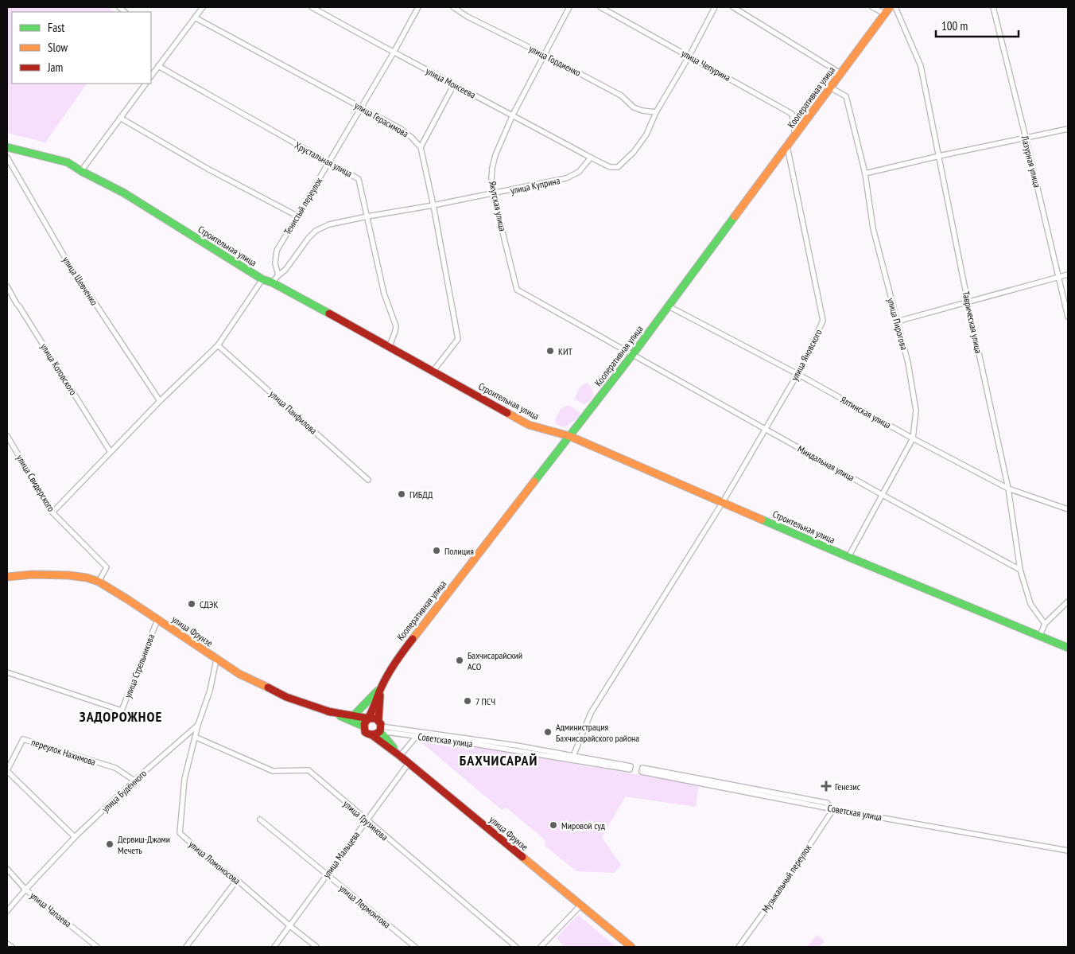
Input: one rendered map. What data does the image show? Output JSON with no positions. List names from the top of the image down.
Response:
{
  "streets": {
    "main road": ["Кооперативная улица", "Строительная улица", "улица Фрунзе"],
    "street": [
      "улица Гордиенко",
      "улица Чепурина",
      "улица Моисеева",
      "улица Герасимова",
      "Хрустальная улица",
      "Лазурная улица",
      "улица Куприна",
      "Тенистый переулок",
      "Якутская улица",
      "улица Шевченко",
      "Таврическая улица",
      "улица Пирогова",
      "улица Яновского",
      "улица Котовского",
      "улица Панфилова",
      "Ялтинская улица",
      "Миндальная улица",
      "улица Свидерского",
      "улица Стрельникова",
      "Советская улица",
      "переулок Нахимова",
      "улица Будённого",
      "улица Грузинова",
      "улица Мальцева",
      "улица Ломоносова",
      "Музыкальный переулок",
      "улица Лермонтова",
      "улица Чапаева"
    ]
  },
  "crossings": [
    ["улица Гордиенко", "Якутская улица"],
    ["улица Чепурина", "Кооперативная улица"],
    ["улица Моисеева", "улица Куприна"],
    ["улица Моисеева", "Тенистый переулок"],
    ["улица Моисеева", "Якутская улица"],
    ["Кооперативная улица", "Якутская улица"],
    ["Кооперативная улица", "Строительная улица"],
    ["Кооперативная улица", "улица Пирогова"],
    ["Кооперативная улица", "улица Яновского"],
    ["Кооперативная улица", "Ялтинская улица"],
    ["Кооперативная улица", "Миндальная улица"],
    ["Кооперативная улица", "улица Фрунзе"],
    ["улица Герасимова", "Тенистый переулок"],
    ["Хрустальная улица", "улица Куприна"],
    ["Хрустальная улица", "Тенистый переулок"],
    ["Хрустальная улица", "Строительная улица"],
    ["улица Куприна", "Тенистый переулок"],
    ["улица Куприна", "Якутская улица"],
    ["Якутская улица", "Миндальная улица"],
    ["Строительная улица", "улица Пирогова"],
    ["Строительная улица", "улица Яновского"],
    ["Таврическая улица", "Ялтинская улица"],
    ["Таврическая улица", "Миндальная улица"],
    ["улица Пирогова", "Ялтинская улица"],
    ["улица Пирогова", "Миндальная улица"],
    ["улица Яновского", "Ялтинская улица"],
    ["улица Яновского", "Миндальная улица"],
    ["улица Яновского", "Советская улица"],
    ["улица Свидерского", "улица Фрунзе"],
    ["улица Фрунзе", "улица Стрельникова"],
    ["улица Фрунзе", "Советская улица"],
    ["улица Фрунзе", "улица Будённого"],
    ["улица Фрунзе", "улица Мальцева"],
    ["Советская улица", "Музыкальный переулок"],
    ["переулок Нахимова", "улица Будённого"],
    ["улица Будённого", "улица Ломоносова"],
    ["улица Будённого", "улица Чапаева"],
    ["улица Грузинова", "улица Мальцева"],
    ["улица Грузинова", "улица Ломоносова"],
    ["улица Мальцева", "улица Ломоносова"],
    ["улица Мальцева", "улица Лермонтова"]
  ],
  "districts": ["ЗАДОРОЖНОЕ", "БАХЧИСАРАЙ"],
  "places": {
    "other": [
      "КИТ",
      "ГИБДД",
      "Полиция",
      "СДЭК",
      "Бахчисарайский АСО",
      "7 ПСЧ",
      "Администрация Бахчисарайского района",
      "Мировой суд",
      "Дервиш-Джами Мечеть"
    ],
    "health": ["Генезис"]
  },
  "legend": ["Fast", "Slow", "Jam"],
  "scale_bar": "100 m"
}
